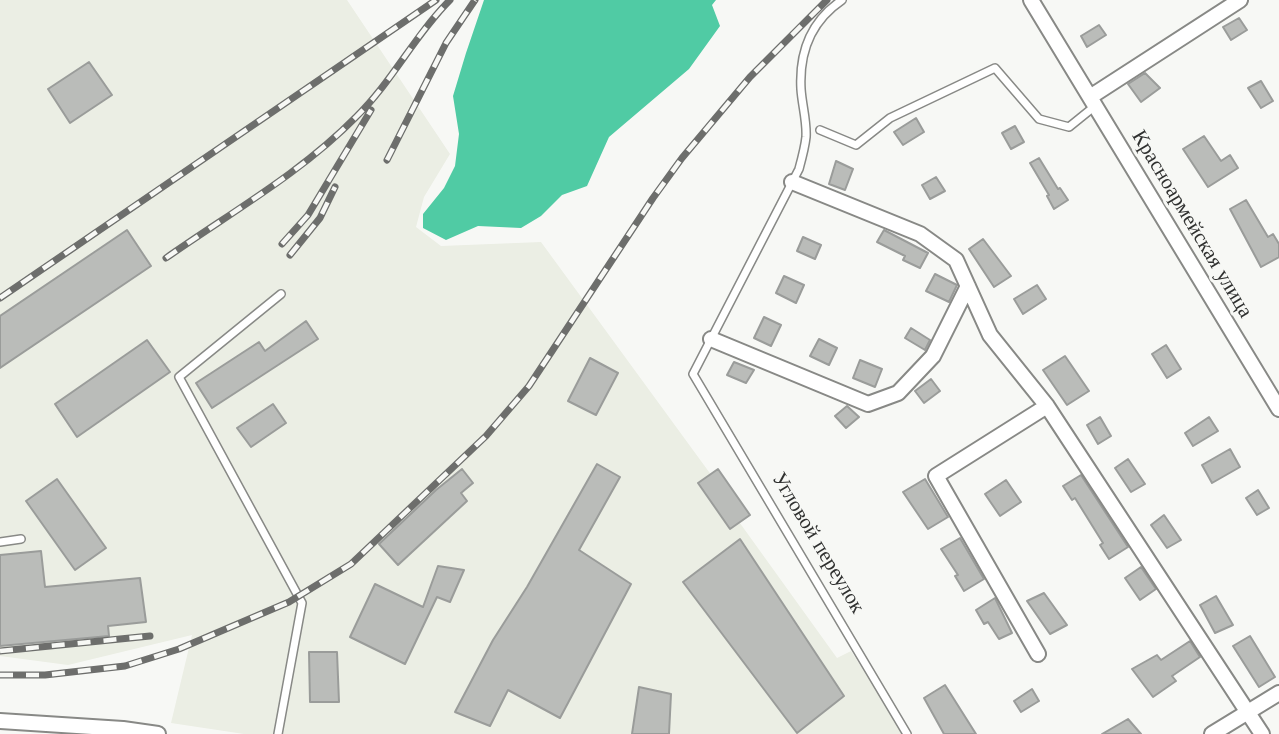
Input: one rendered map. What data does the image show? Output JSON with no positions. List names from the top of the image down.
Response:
{
  "streets": {
    "street": ["Красноармейская улица"],
    "lane": ["Угловой переулок"]
  }
}
